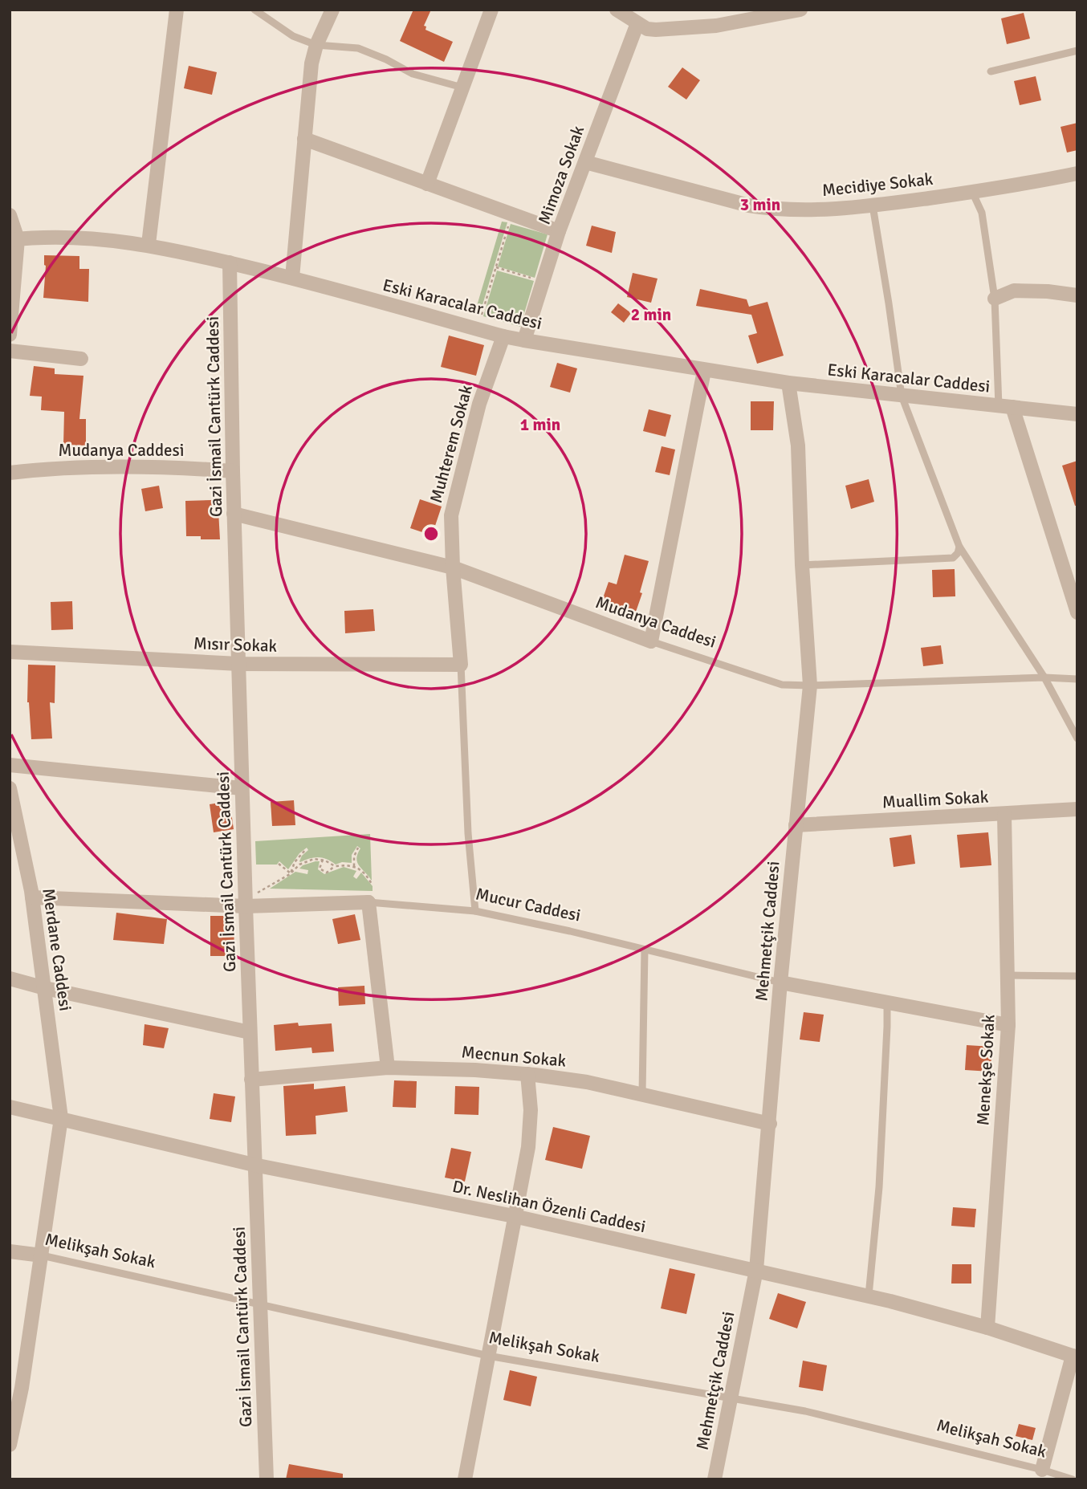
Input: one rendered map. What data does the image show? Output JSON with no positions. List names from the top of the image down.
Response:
{
  "streets": {
    "street": [
      "Mimoza Sokak",
      "Mecidiye Sokak",
      "Eski Karacalar Caddesi",
      "Gazi İsmail Cantürk Caddesi",
      "Muhterem Sokak",
      "Mudanya Caddesi",
      "Mısır Sokak",
      "Muallim Sokak",
      "Mucur Caddesi",
      "Mehmetçik Caddesi",
      "Merdane Caddesi",
      "Mecnun Sokak",
      "Menekşe Sokak",
      "Dr. Neslihan Özenli Caddesi",
      "Melikşah Sokak"
    ]
  },
  "crossings": [
    ["Mimoza Sokak", "Mecidiye Sokak"],
    ["Mimoza Sokak", "Eski Karacalar Caddesi"],
    ["Eski Karacalar Caddesi", "Gazi İsmail Cantürk Caddesi"],
    ["Eski Karacalar Caddesi", "Muhterem Sokak"],
    ["Eski Karacalar Caddesi", "Mehmetçik Caddesi"],
    ["Gazi İsmail Cantürk Caddesi", "Mudanya Caddesi"],
    ["Gazi İsmail Cantürk Caddesi", "Mısır Sokak"],
    ["Gazi İsmail Cantürk Caddesi", "Mucur Caddesi"],
    ["Gazi İsmail Cantürk Caddesi", "Mecnun Sokak"],
    ["Gazi İsmail Cantürk Caddesi", "Dr. Neslihan Özenli Caddesi"],
    ["Gazi İsmail Cantürk Caddesi", "Melikşah Sokak"],
    ["Muhterem Sokak", "Mudanya Caddesi"],
    ["Muhterem Sokak", "Mısır Sokak"],
    ["Mudanya Caddesi", "Mehmetçik Caddesi"],
    ["Muallim Sokak", "Mehmetçik Caddesi"],
    ["Muallim Sokak", "Menekşe Sokak"],
    ["Mucur Caddesi", "Mehmetçik Caddesi"],
    ["Mucur Caddesi", "Merdane Caddesi"],
    ["Mucur Caddesi", "Menekşe Sokak"],
    ["Mehmetçik Caddesi", "Mecnun Sokak"],
    ["Mehmetçik Caddesi", "Dr. Neslihan Özenli Caddesi"],
    ["Mehmetçik Caddesi", "Melikşah Sokak"],
    ["Merdane Caddesi", "Dr. Neslihan Özenli Caddesi"],
    ["Merdane Caddesi", "Melikşah Sokak"],
    ["Menekşe Sokak", "Dr. Neslihan Özenli Caddesi"]
  ],
  "rings": ["3 min", "2 min", "1 min"]
}
